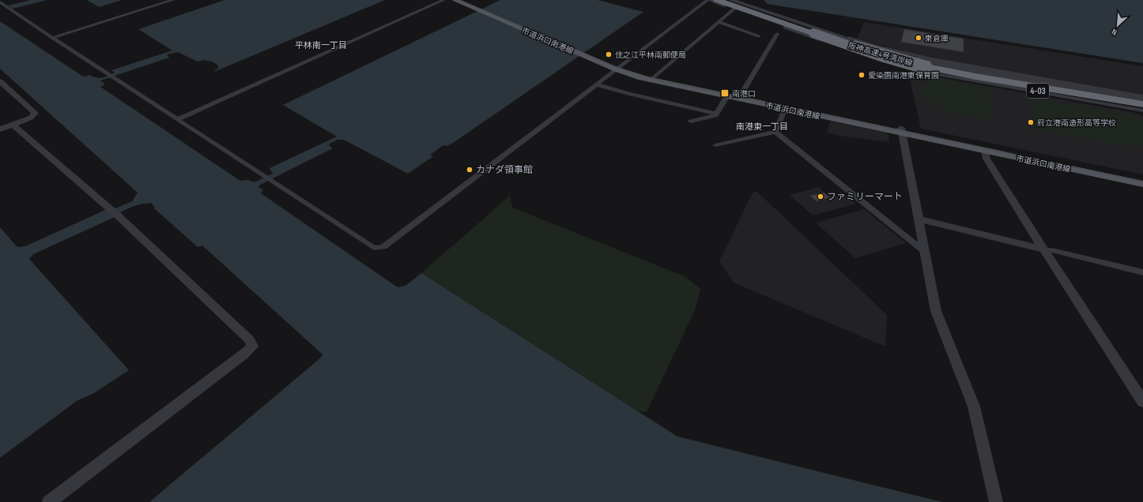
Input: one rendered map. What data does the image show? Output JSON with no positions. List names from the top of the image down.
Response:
{
  "streets": {
    "highway": ["阪神高速4号湾岸線", "4-03"],
    "main road": ["市道浜口南港線"]
  },
  "crossings": [
    ["阪神高速4号湾岸線", "4-03"]
  ],
  "districts": ["平林南一丁目", "南港東一丁目"],
  "places": {
    "other": [
      "東倉庫",
      "住之江平林南郵便局",
      "愛染園南港東保育園",
      "府立港南造形高等学校",
      "カナダ領事館",
      "ファミリーマート"
    ],
    "transit": ["南港口"]
  },
  "north": "bottom left"
}
